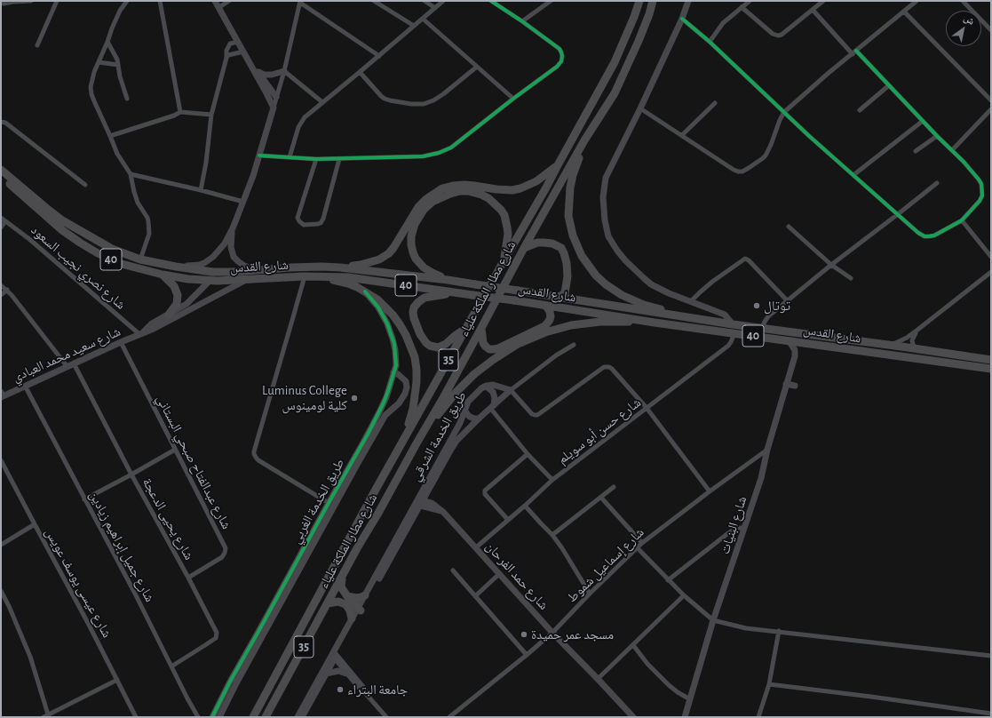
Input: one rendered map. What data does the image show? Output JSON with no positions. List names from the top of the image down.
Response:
{
  "streets": {
    "highway": [
      "40",
      "شارع القدس",
      "شارع مطار الملكة علياء",
      "35"
    ],
    "street": [
      "شارع نصري نجيب السعود",
      "شارع سعيد محمد العبادي",
      "شارع حسن أبو سويلم",
      "طريق الخدمة الشرقي",
      "شارع عبدالفتاح صبحي البستاني",
      "طريق الخدمة الغربي",
      "شارع يحيى الدعجة",
      "شارع البنيات",
      "شارع جميل إبراهيم زيادين",
      "شارع إسماعيل شموط",
      "شارع حمد الفرحان",
      "شارع عيسى يوسف عويس"
    ]
  },
  "crossings": [
    ["شارع القدس", "شارع سعيد محمد العبادي"],
    ["شارع القدس", "شارع حسن أبو سويلم"],
    ["شارع القدس", "شارع البنيات"],
    ["شارع نصري نجيب السعود", "شارع سعيد محمد العبادي"],
    ["شارع سعيد محمد العبادي", "شارع عبدالفتاح صبحي البستاني"],
    ["شارع سعيد محمد العبادي", "شارع يحيى الدعجة"],
    ["شارع سعيد محمد العبادي", "شارع جميل إبراهيم زيادين"],
    ["شارع حسن أبو سويلم", "شارع حمد الفرحان"],
    ["طريق الخدمة الشرقي", "شارع حمد الفرحان"],
    ["شارع عبدالفتاح صبحي البستاني", "شارع يحيى الدعجة"],
    ["شارع يحيى الدعجة", "شارع جميل إبراهيم زيادين"],
    ["شارع البنيات", "شارع إسماعيل شموط"],
    ["شارع إسماعيل شموط", "شارع حمد الفرحان"]
  ],
  "places": [
    "توتال",
    "Luminus College كلية لومينوس",
    "مسجد عمر حميدة",
    "جامعة البتراء"
  ],
  "north": "top right"
}
